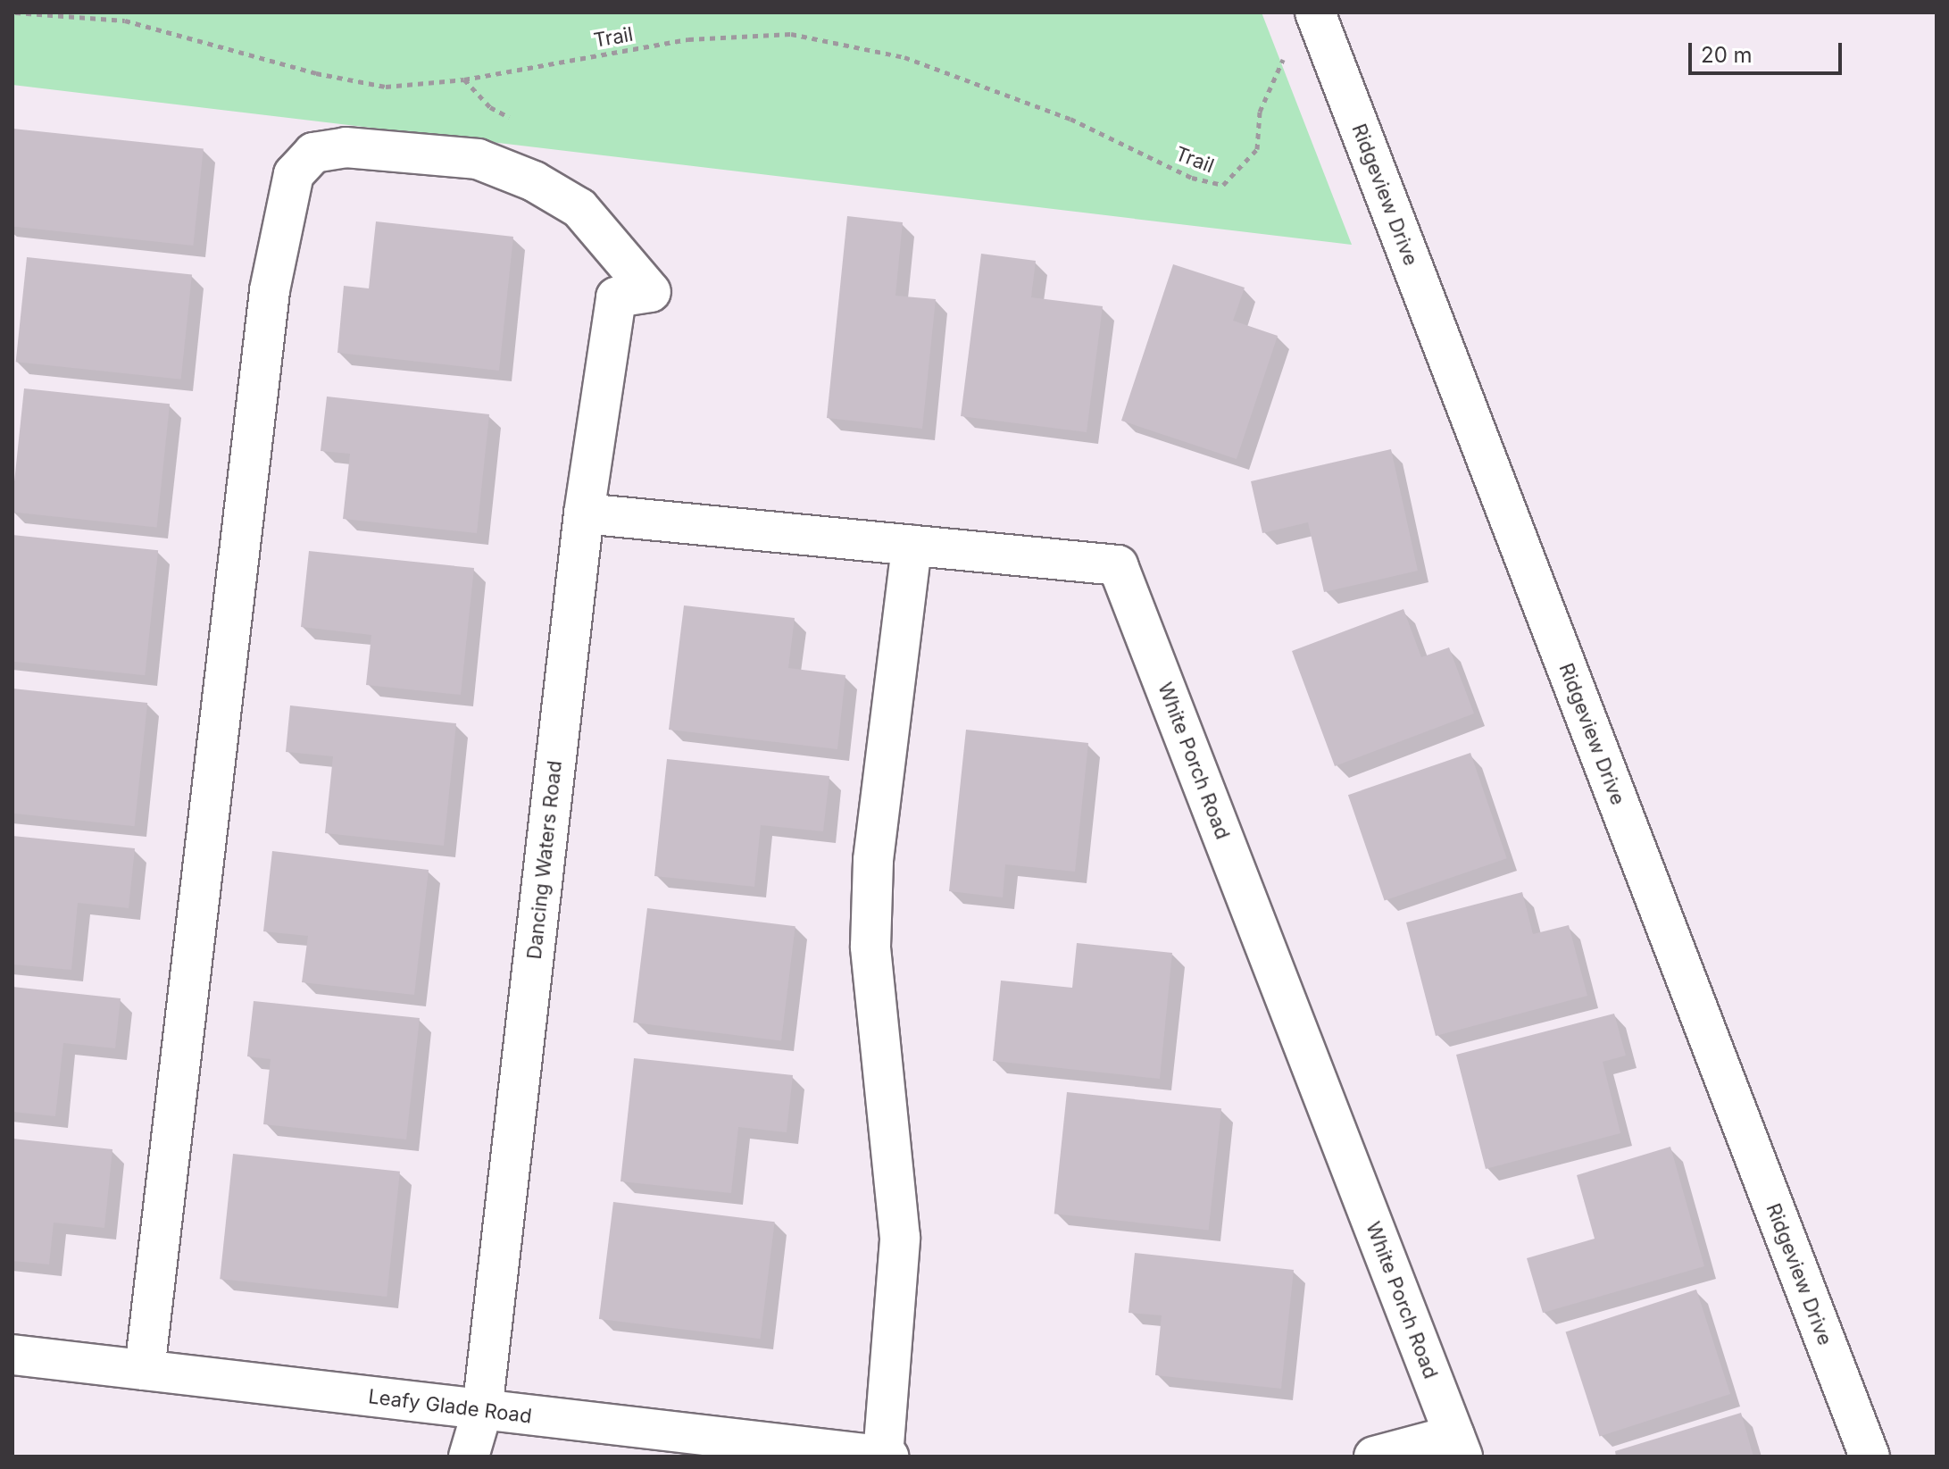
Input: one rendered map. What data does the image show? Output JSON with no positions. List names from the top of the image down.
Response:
{
  "streets": {
    "street": [
      "Ridgeview Drive",
      "White Porch Road",
      "Dancing Waters Road",
      "Leafy Glade Road"
    ],
    "path": ["Trail"]
  },
  "crossings": [
    ["Trail", "Ridgeview Drive"],
    ["White Porch Road", "Dancing Waters Road"],
    ["Dancing Waters Road", "Leafy Glade Road"]
  ],
  "scale_bar": "20 m"
}
